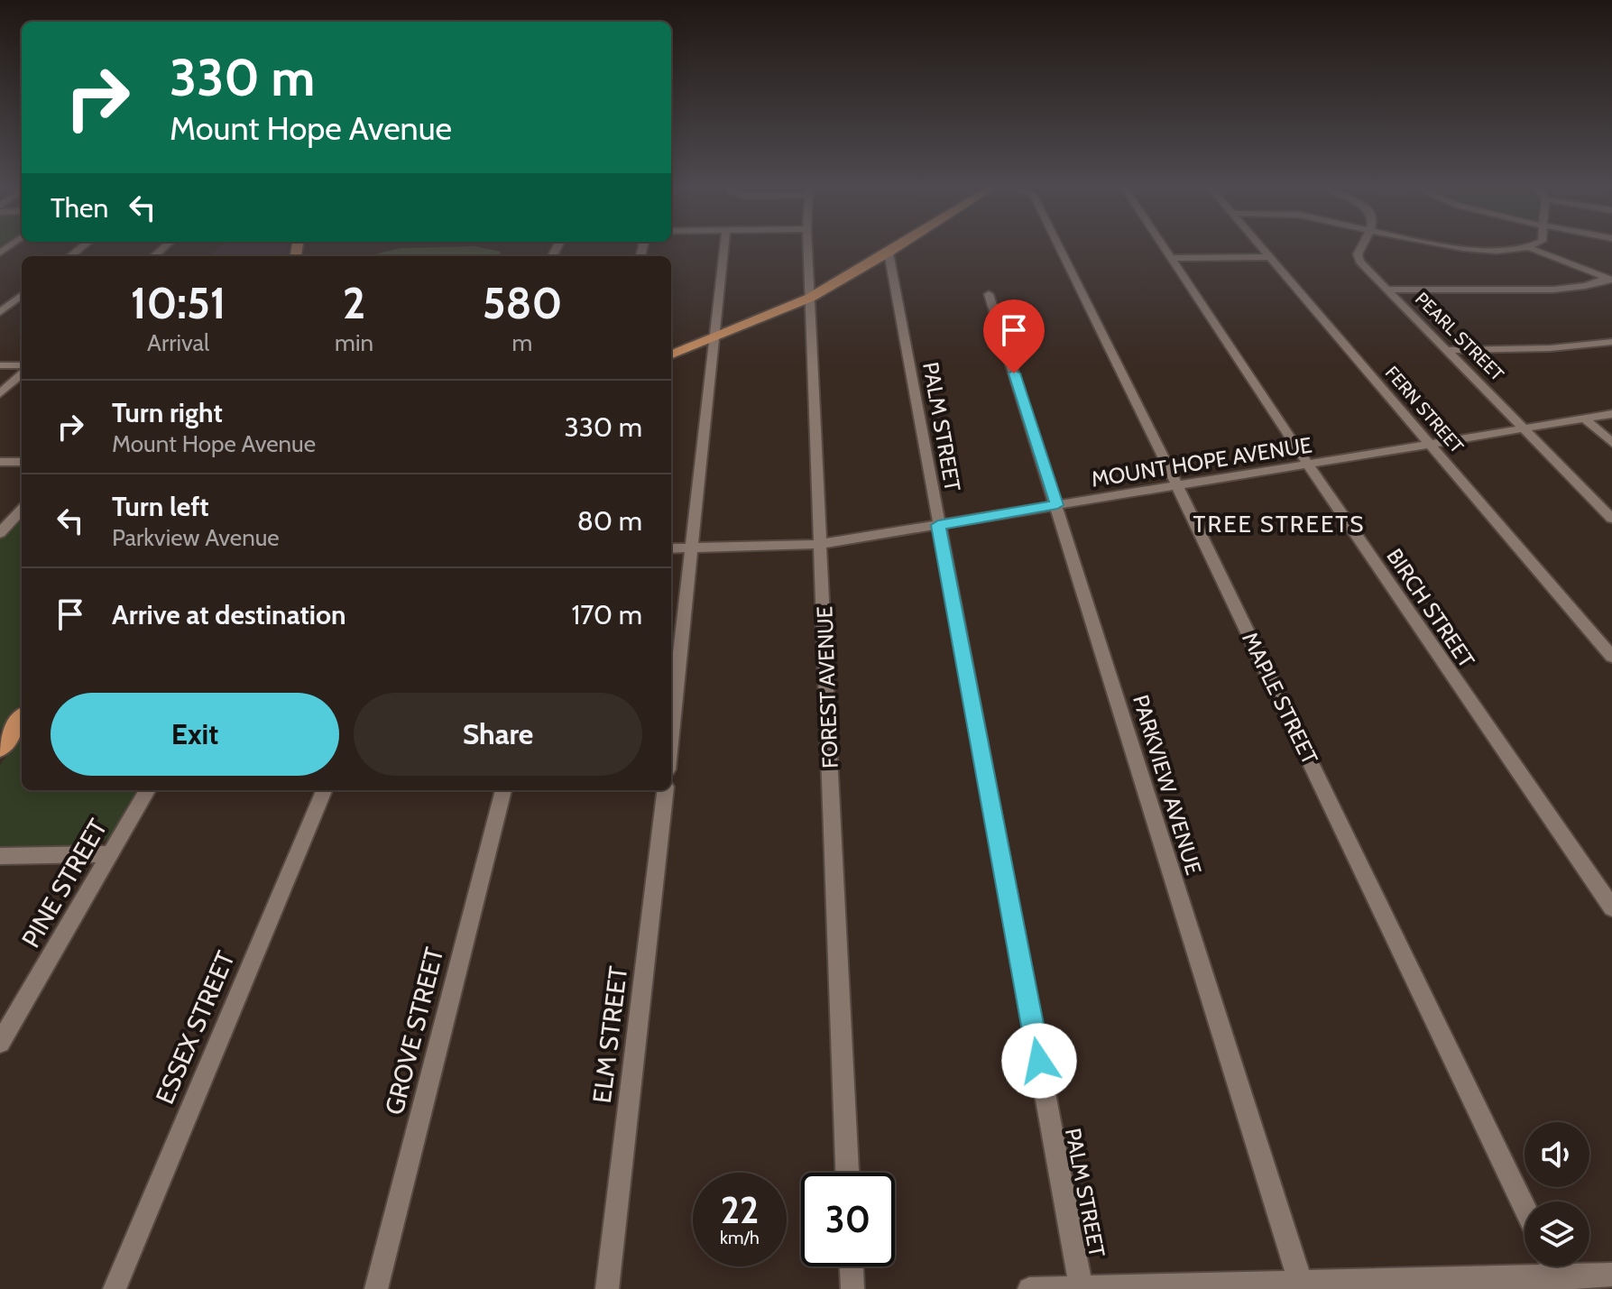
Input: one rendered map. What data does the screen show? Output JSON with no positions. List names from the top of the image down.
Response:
{
  "streets": {
    "street": [
      "PEARL STREET",
      "FERN STREET",
      "PALM STREET",
      "MOUNT HOPE AVENUE",
      "BIRCH STREET",
      "FOREST AVENUE",
      "MAPLE STREET",
      "PARKVIEW AVENUE",
      "PINE STREET",
      "ESSEX STREET",
      "GROVE STREET",
      "ELM STREET"
    ]
  },
  "crossings": [
    ["PEARL STREET", "MOUNT HOPE AVENUE"],
    ["FERN STREET", "MOUNT HOPE AVENUE"],
    ["PALM STREET", "MOUNT HOPE AVENUE"],
    ["MOUNT HOPE AVENUE", "BIRCH STREET"],
    ["MOUNT HOPE AVENUE", "FOREST AVENUE"],
    ["MOUNT HOPE AVENUE", "MAPLE STREET"],
    ["MOUNT HOPE AVENUE", "PARKVIEW AVENUE"]
  ],
  "districts": ["TREE STREETS"],
  "page": {
    "turn": ["330 m", "Mount Hope Avenue"],
    "then": "Then",
    "eta": [
      "10:51",
      "Arrival",
      "2",
      "min",
      "580",
      "m"
    ],
    "list": [
      {
        "name": "Turn right",
        "note": "Mount Hope Avenue",
        "value": "330 m"
      },
      {
        "name": "Turn left",
        "note": "Parkview Avenue",
        "value": "80 m"
      },
      {
        "name": "Arrive at destination",
        "value": "170 m"
      }
    ],
    "buttons": ["Exit", "Share"],
    "speed": "22 km/h",
    "limit": "30"
  }
}
